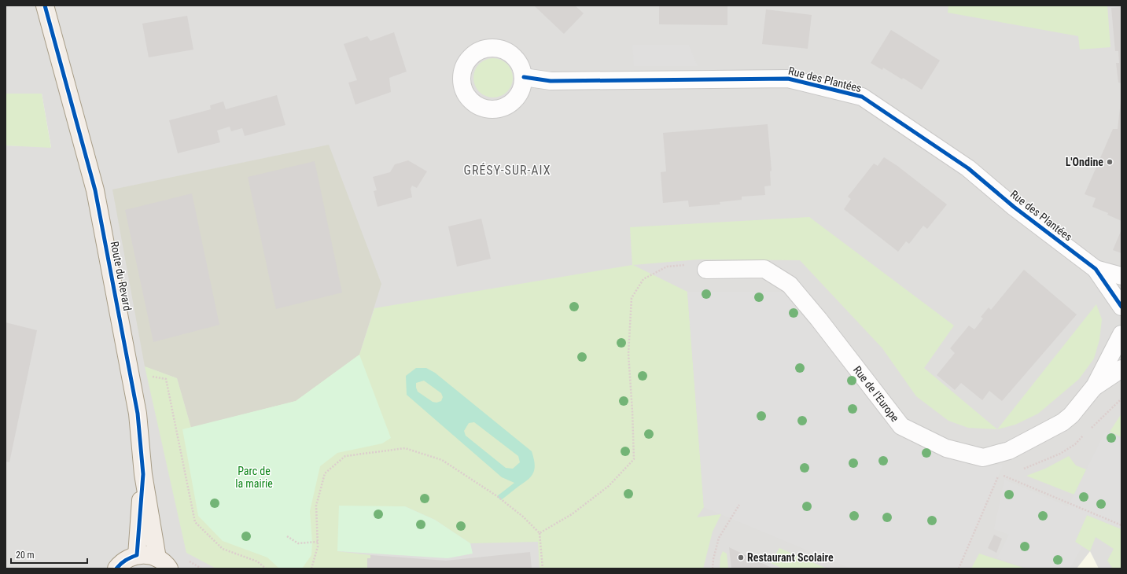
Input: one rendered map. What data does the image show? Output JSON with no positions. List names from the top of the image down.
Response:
{
  "streets": {
    "main road": ["Route du Revard"],
    "street": ["Rue des Plantées", "Rue de l'Europe"]
  },
  "districts": ["GRÉSY-SUR-AIX"],
  "parks": ["Parc de la mairie"],
  "places": ["L'Ondine", "Restaurant Scolaire"],
  "scale_bar": "20 m"
}
